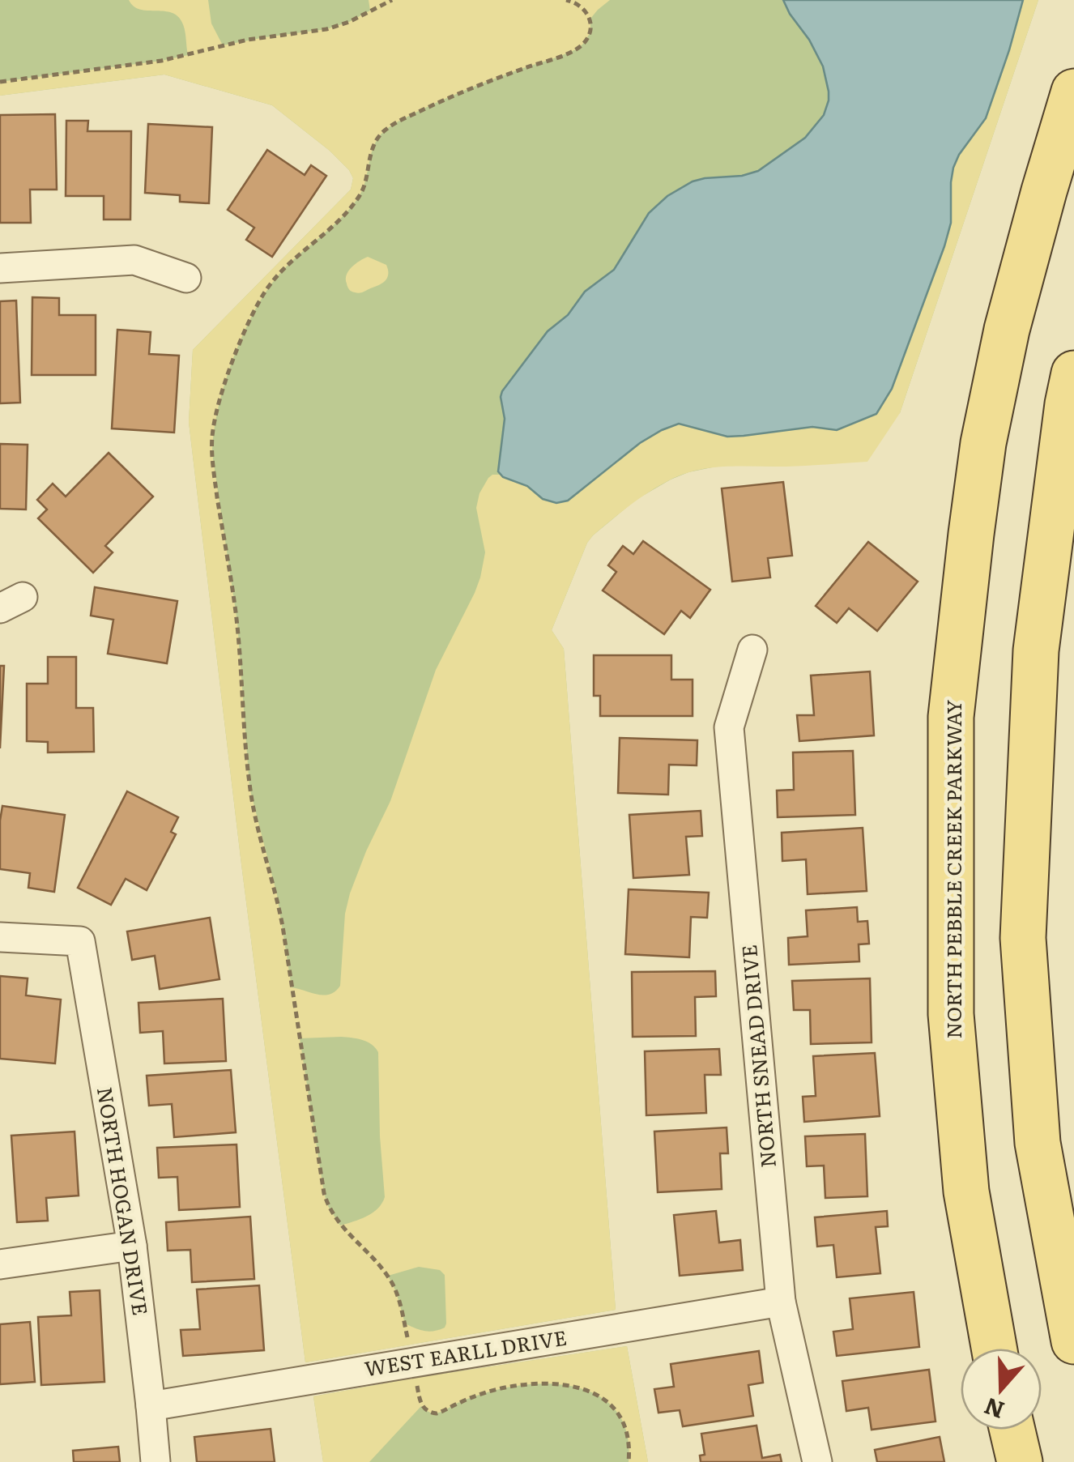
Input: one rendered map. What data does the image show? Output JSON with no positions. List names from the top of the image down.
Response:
{
  "streets": {
    "main road": ["NORTH PEBBLE CREEK PARKWAY"],
    "street": ["NORTH SNEAD DRIVE", "NORTH HOGAN DRIVE", "WEST EARLL DRIVE"]
  },
  "crossings": [
    ["NORTH SNEAD DRIVE", "WEST EARLL DRIVE"],
    ["NORTH HOGAN DRIVE", "WEST EARLL DRIVE"]
  ],
  "north": "bottom"
}
